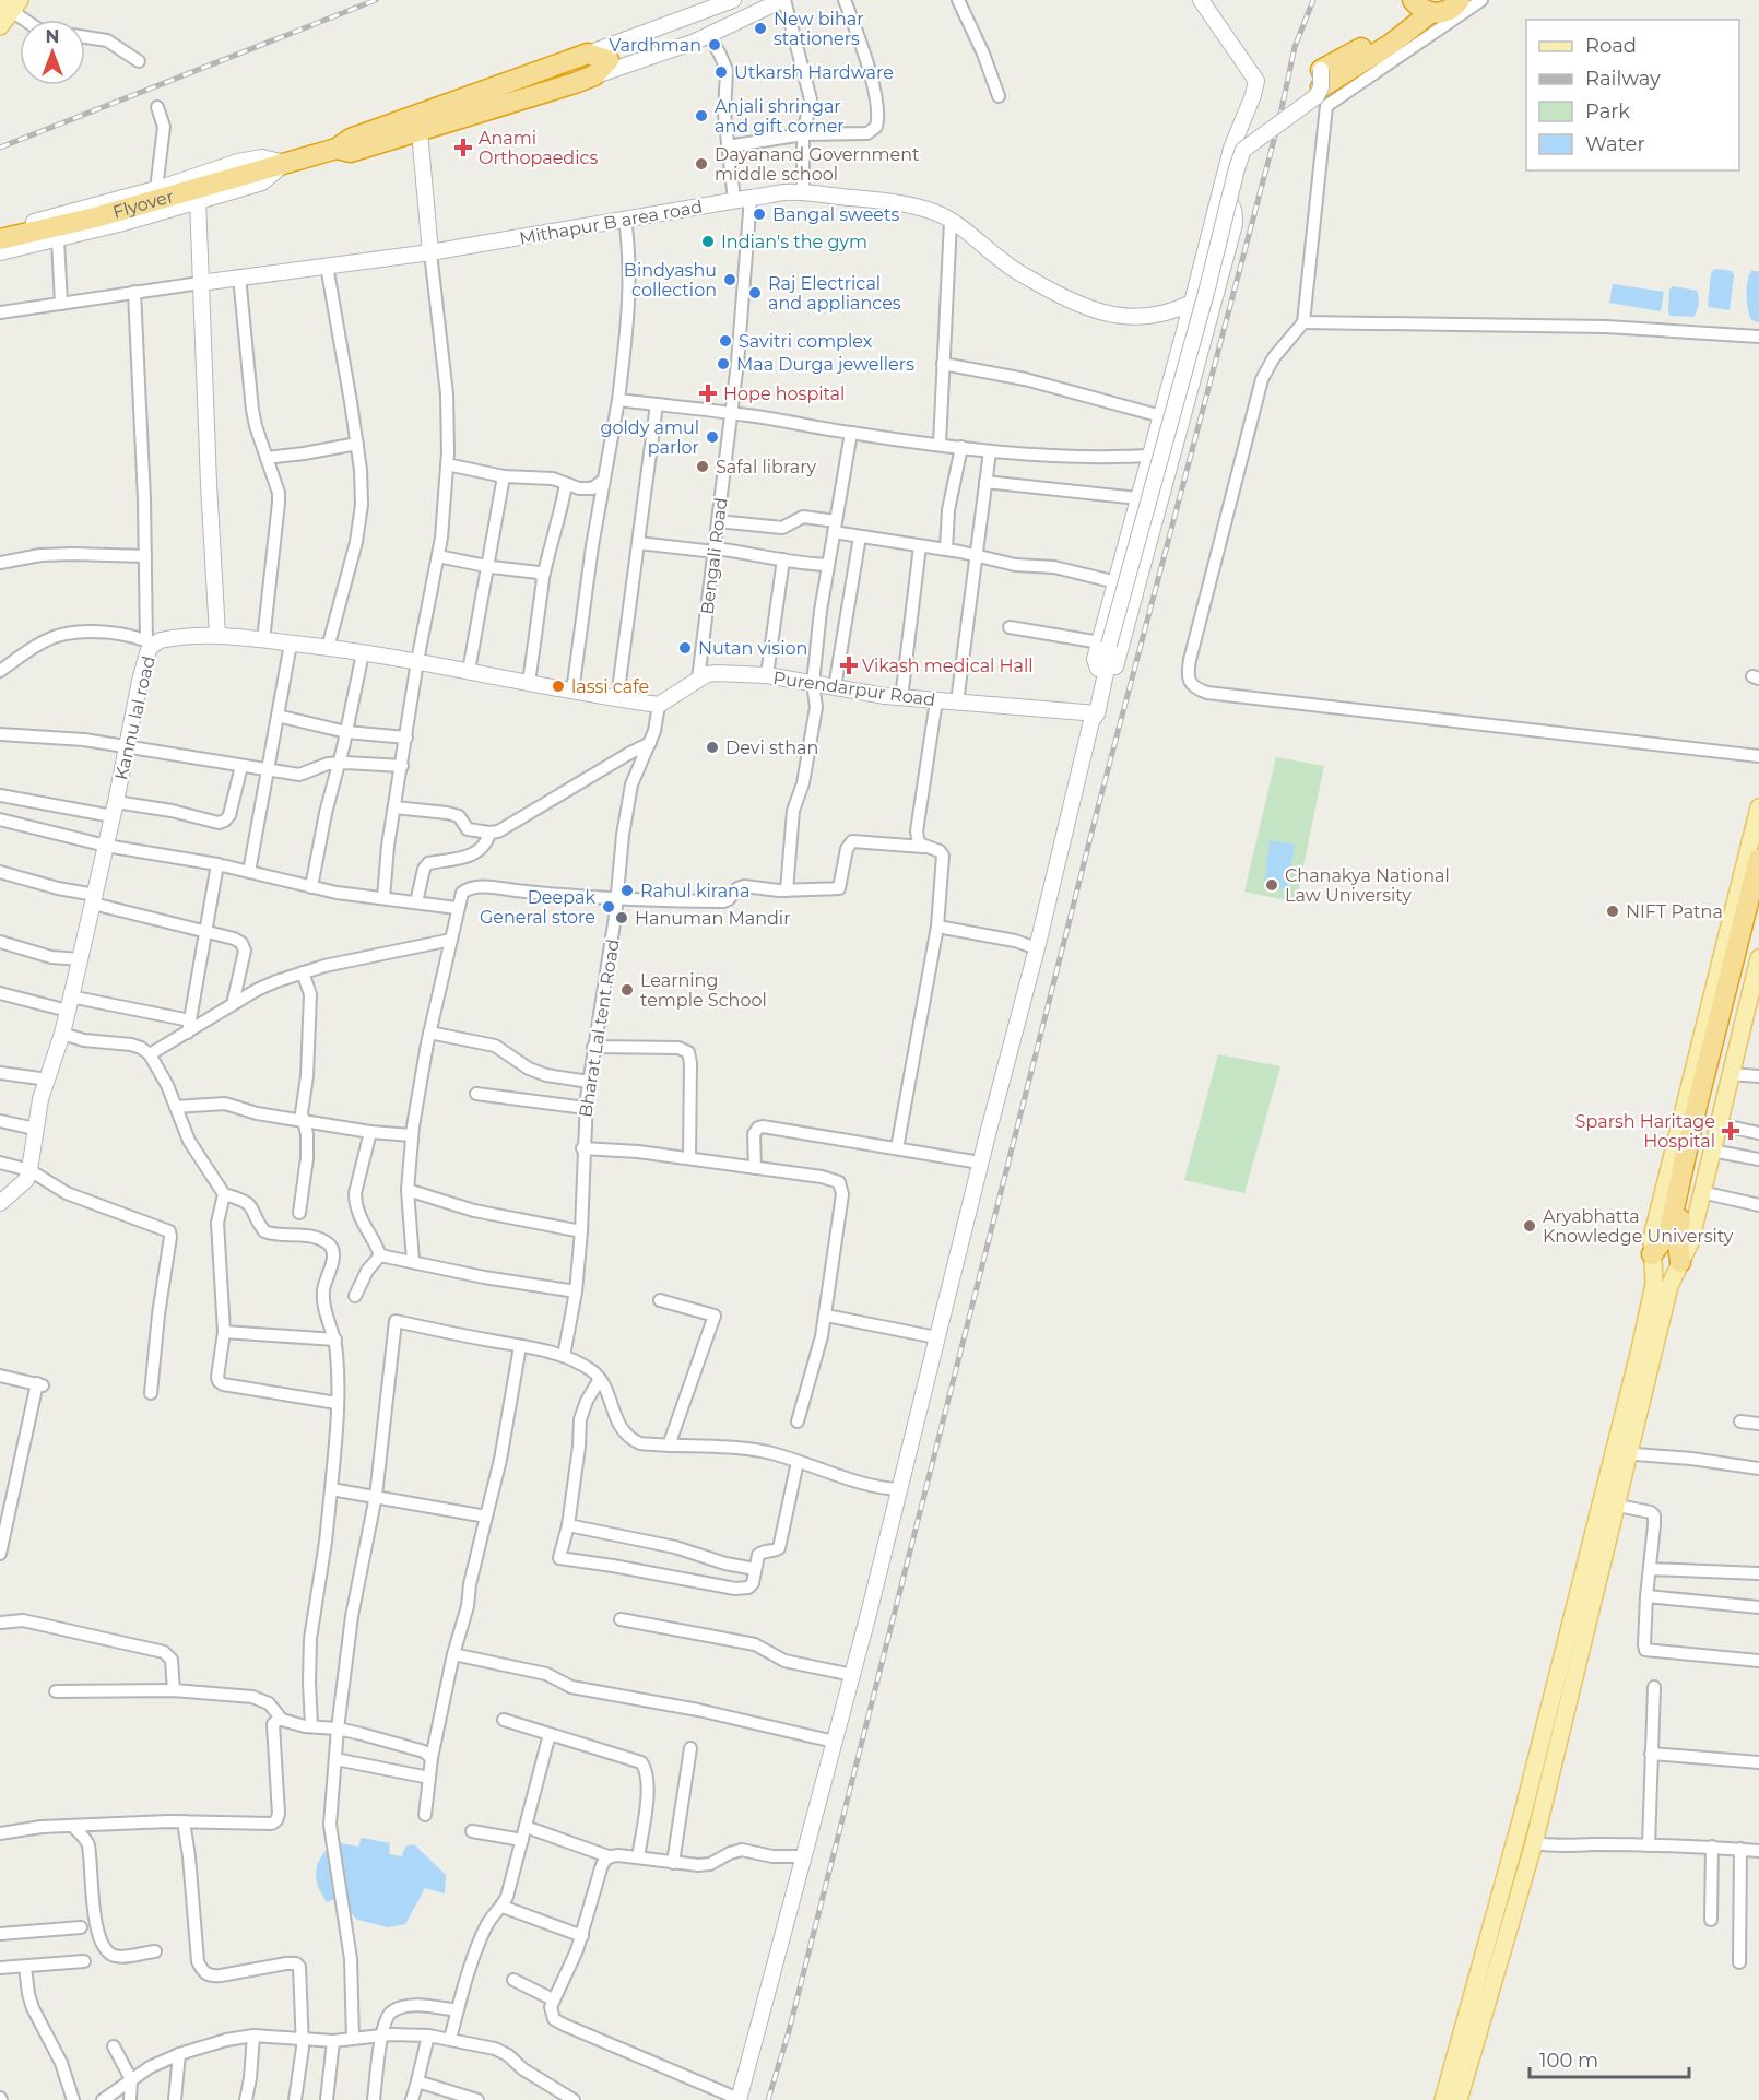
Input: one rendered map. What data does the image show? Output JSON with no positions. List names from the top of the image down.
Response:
{
  "streets": {
    "highway": ["Flyover"],
    "street": [
      "Mithapur B area road",
      "Bengali Road",
      "Purendarpur Road",
      "Kannu lal road",
      "Bharat Lal tent Road"
    ]
  },
  "crossings": [
    ["Mithapur B area road", "Bengali Road"],
    ["Bengali Road", "Purendarpur Road"],
    ["Purendarpur Road", "Kannu lal road"],
    ["Purendarpur Road", "Bharat Lal tent Road"],
    ["Kannu lal road", "Bharat Lal tent Road"]
  ],
  "places": {
    "other": [
      "New bihar stationers",
      "Vardhman",
      "Utkarsh Hardware",
      "Anjali shringar and gift corner",
      "Dayanand Government middle school",
      "Bangal sweets",
      "Indian's the gym",
      "Bindyashu collection",
      "Raj Electrical and appliances",
      "Savitri complex",
      "Maa Durga jewellers",
      "goldy amul parlor",
      "Safal library",
      "Nutan vision",
      "lassi cafe",
      "Devi sthan",
      "Chanakya National Law University",
      "Rahul kirana",
      "Deepak General store",
      "NIFT Patna",
      "Hanuman Mandir",
      "Learning temple School",
      "Aryabhatta Knowledge University"
    ],
    "health": [
      "Anami Orthopaedics",
      "Hope hospital",
      "Vikash medical Hall",
      "Sparsh Haritage Hospital"
    ]
  },
  "legend": [
    "Road",
    "Railway",
    "Park",
    "Water"
  ],
  "scale_bar": "100 m",
  "north": "top"
}
